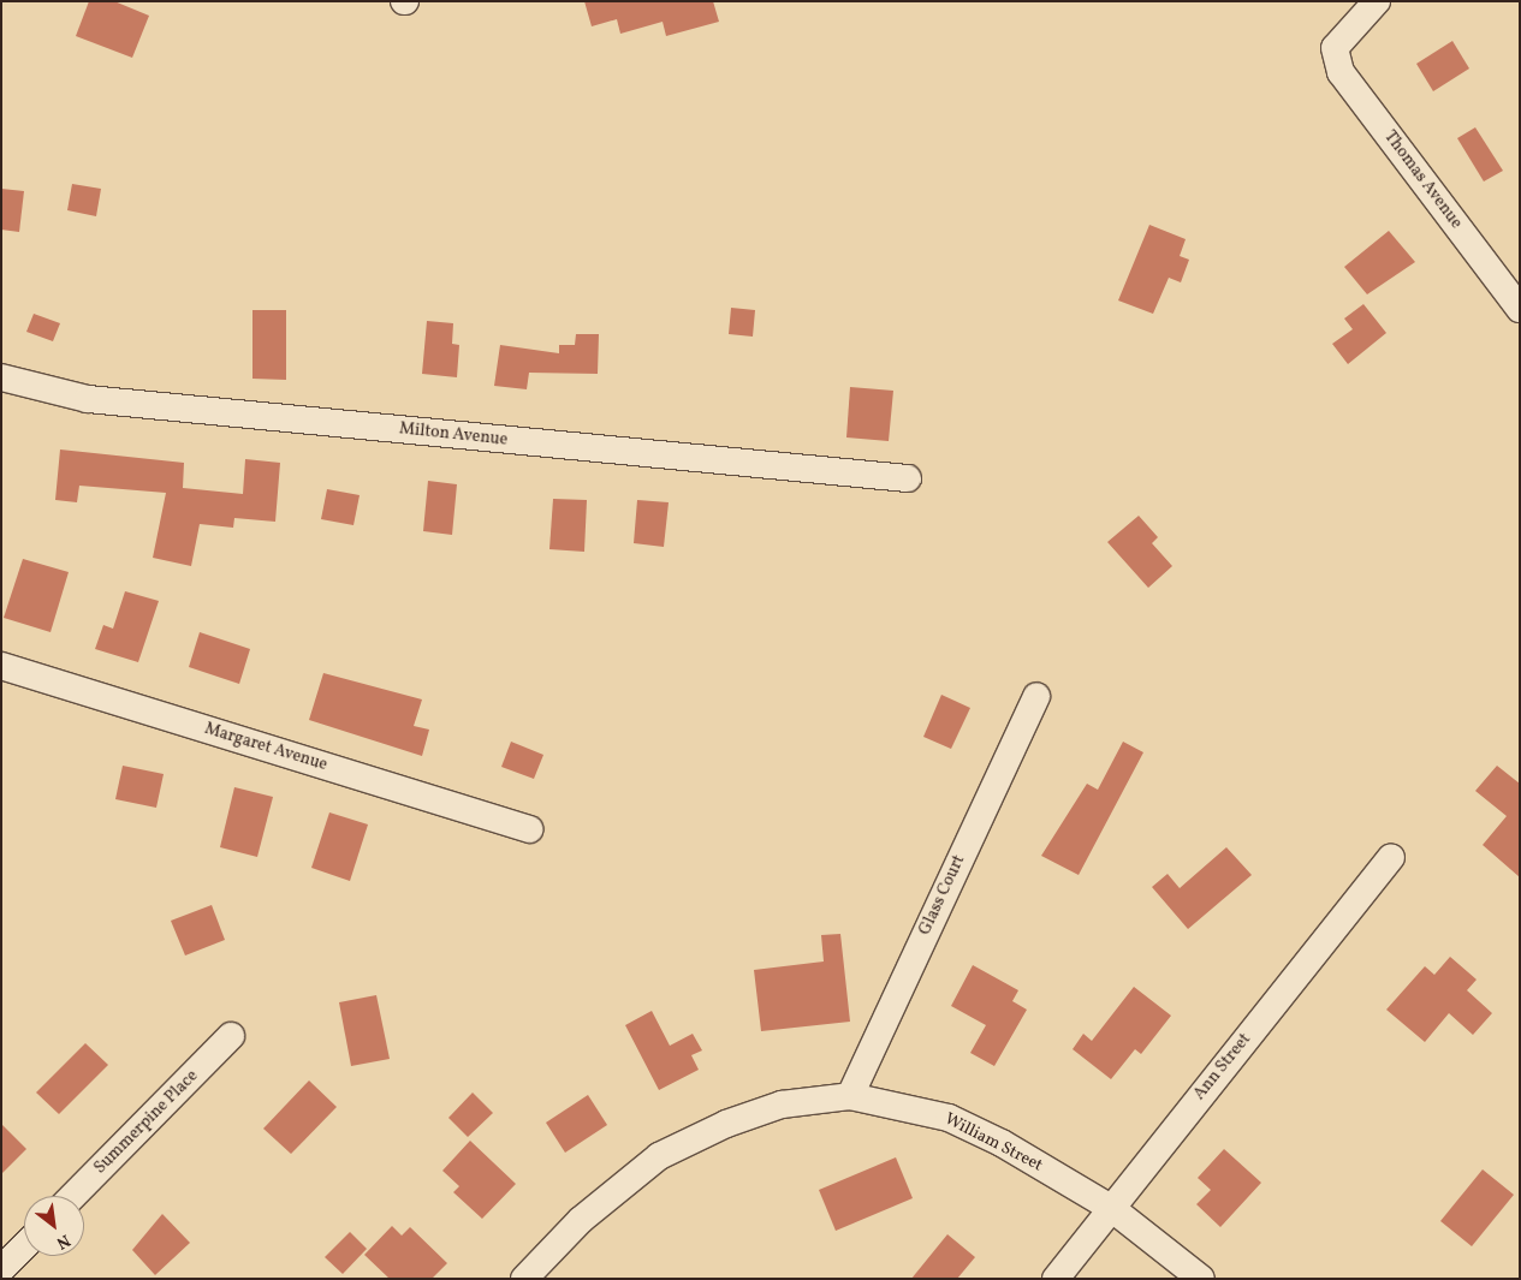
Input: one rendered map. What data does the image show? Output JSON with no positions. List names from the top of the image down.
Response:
{
  "streets": {
    "street": [
      "Thomas Avenue",
      "Milton Avenue",
      "Margaret Avenue",
      "Glass Court",
      "Ann Street",
      "Summerpine Place",
      "William Street"
    ]
  },
  "crossings": [
    ["Glass Court", "William Street"],
    ["Ann Street", "William Street"]
  ],
  "north": "bottom right"
}
